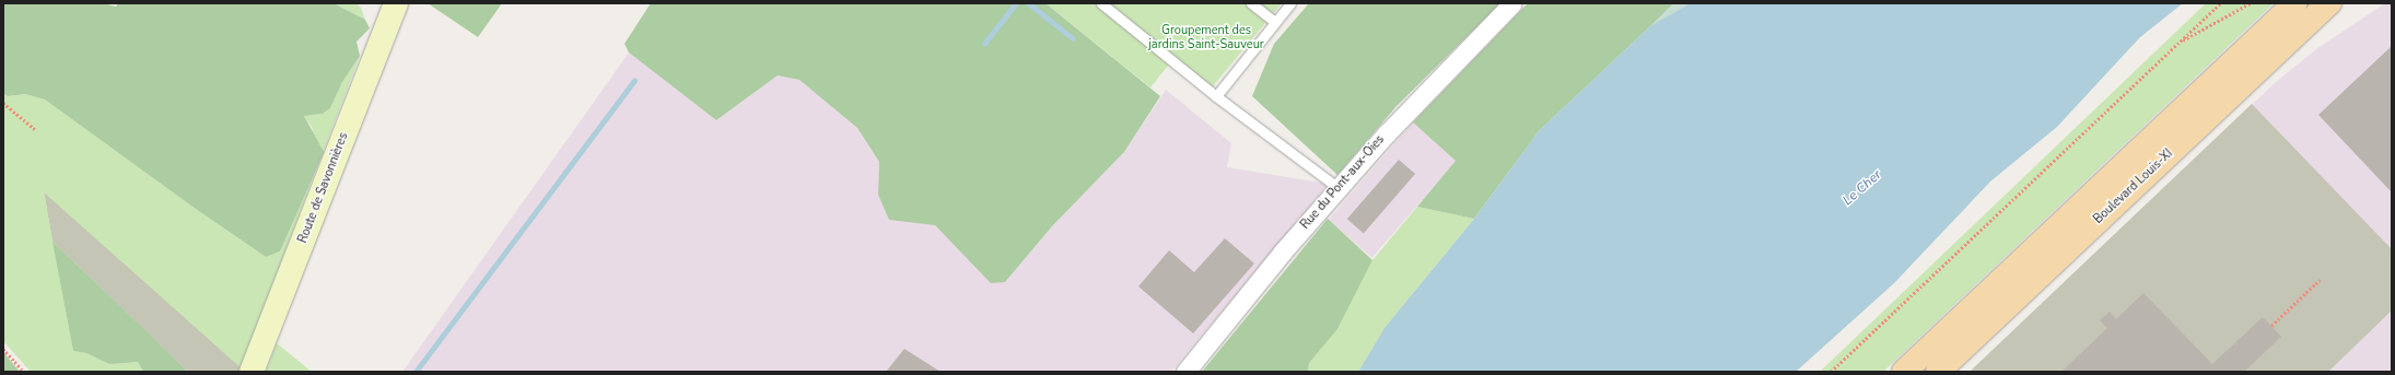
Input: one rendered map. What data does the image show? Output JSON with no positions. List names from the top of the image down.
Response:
{
  "streets": {
    "main road": ["Boulevard Louis-XI", "Route de Savonnières"],
    "street": ["Rue du Pont-aux-Oies"]
  },
  "water": ["Le Cher"],
  "parks": ["Groupement des jardins Saint-Sauveur"]
}
